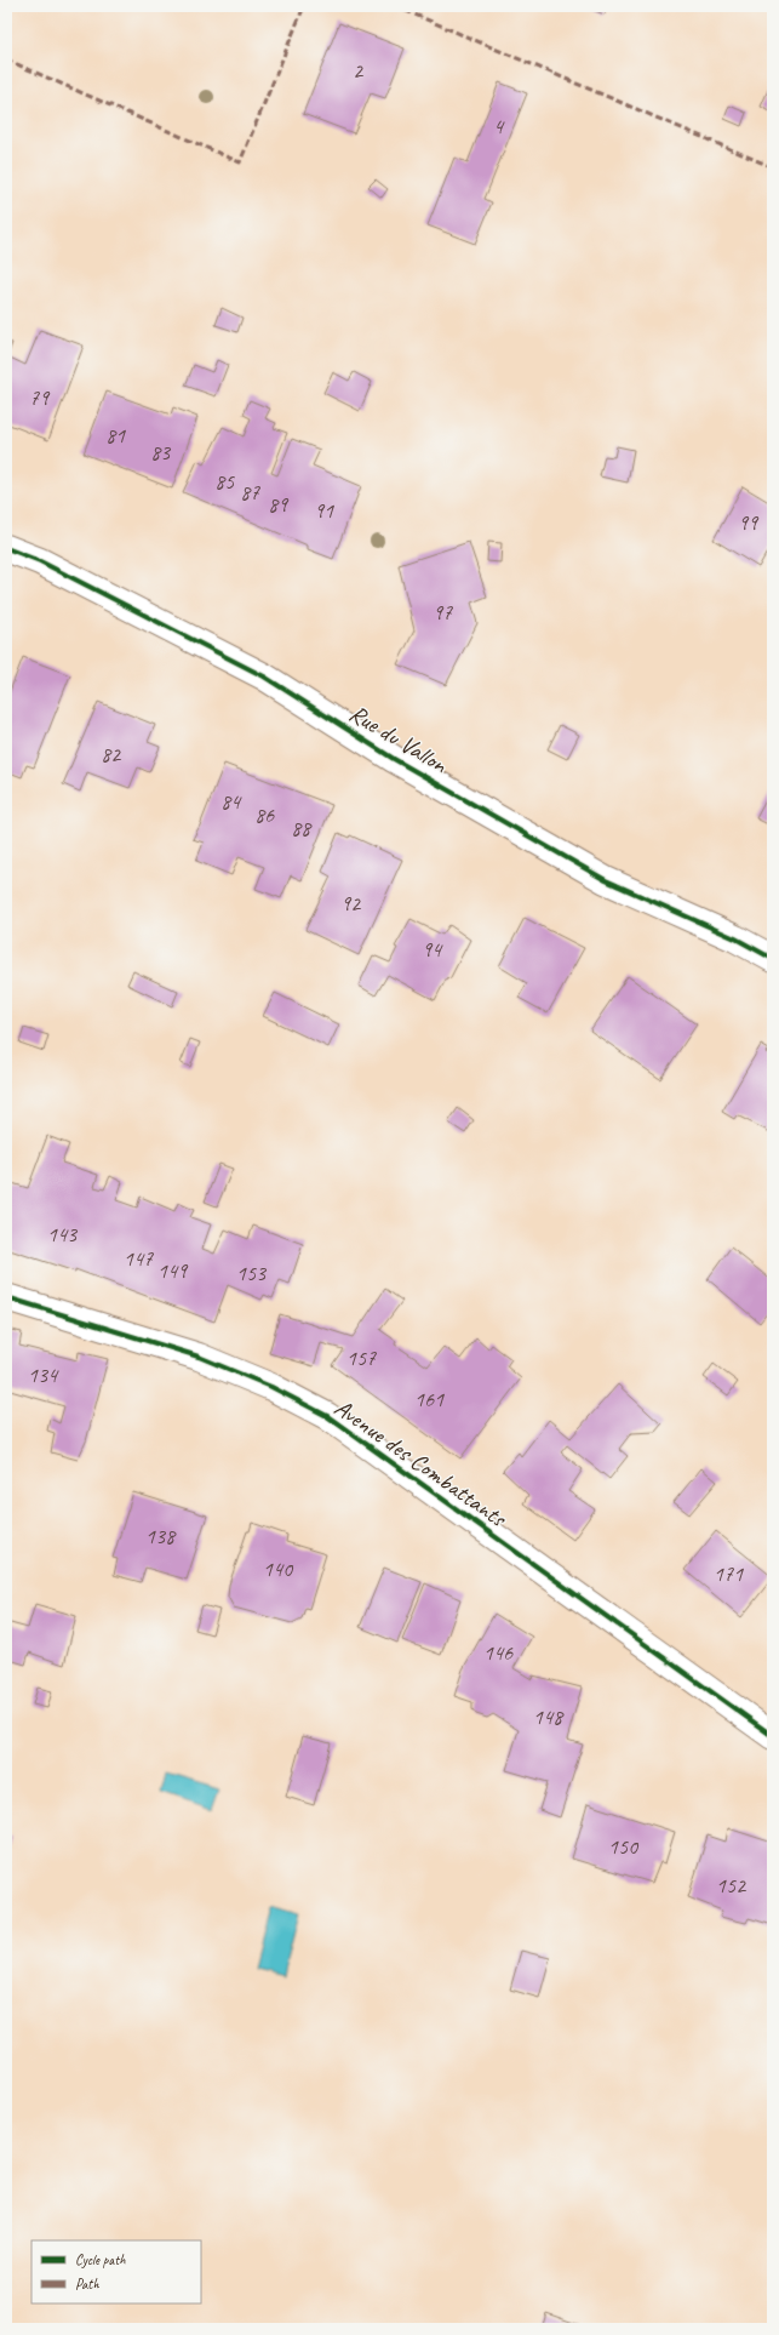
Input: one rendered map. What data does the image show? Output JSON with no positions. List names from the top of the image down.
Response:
{
  "streets": {
    "street": ["Rue du Vallon", "Avenue des Combattants"]
  },
  "house_numbers": [
    "2",
    "4",
    "79",
    "81",
    "83",
    "85",
    "87",
    "89",
    "91",
    "99",
    "97",
    "82",
    "84",
    "86",
    "88",
    "92",
    "94",
    "143",
    "147",
    "149",
    "153",
    "157",
    "134",
    "161",
    "138",
    "140",
    "171",
    "146",
    "148",
    "150",
    "152"
  ],
  "legend": ["Cycle path", "Path"]
}
